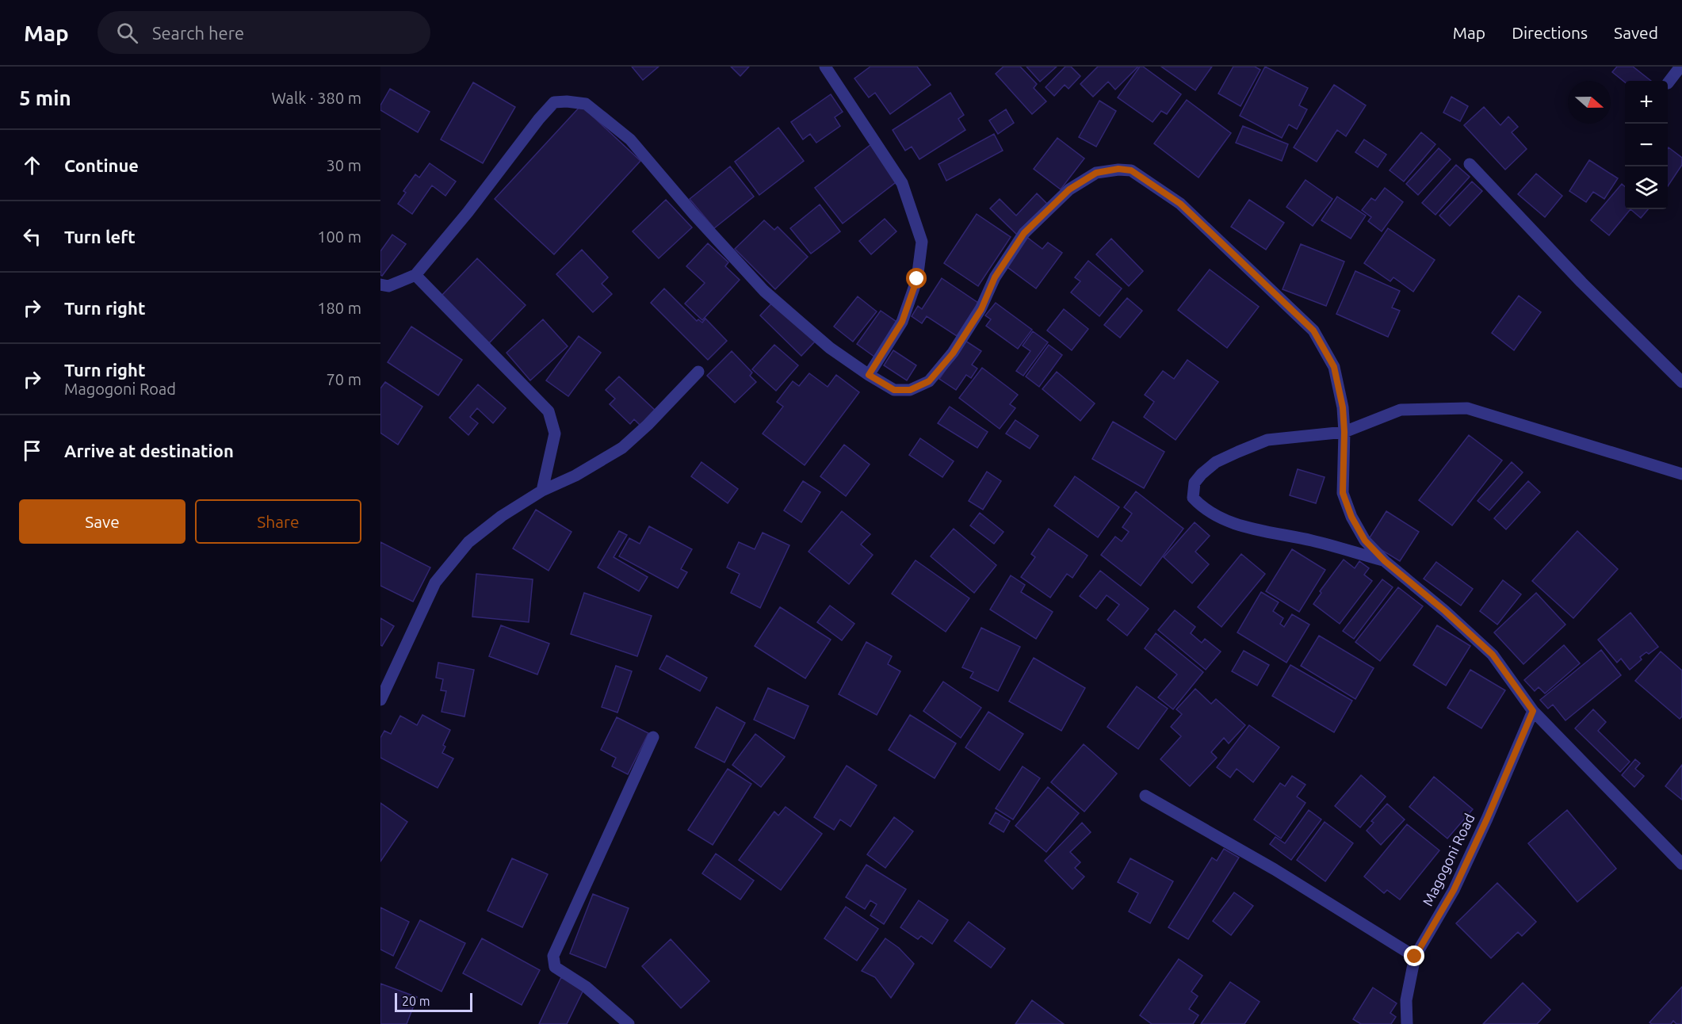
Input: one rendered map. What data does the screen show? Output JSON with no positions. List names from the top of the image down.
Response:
{
  "streets": {
    "street": ["Magogoni Road"]
  },
  "scale_bar": "20 m",
  "north": "right",
  "page": {
    "header": "Map",
    "search": "Search here",
    "nav": ["Map", "Directions", "Saved"],
    "heading": ["5 min", "Walk · 380 m"],
    "map_buttons": ["+", "−"],
    "list": [
      ["Continue", "30 m"],
      ["Turn left", "100 m"],
      ["Turn right", "180 m"],
      ["Turn right", "Magogoni Road", "70 m"],
      "Arrive at destination"
    ],
    "buttons": ["Save", "Share"],
    "scale": "20 m"
  }
}
